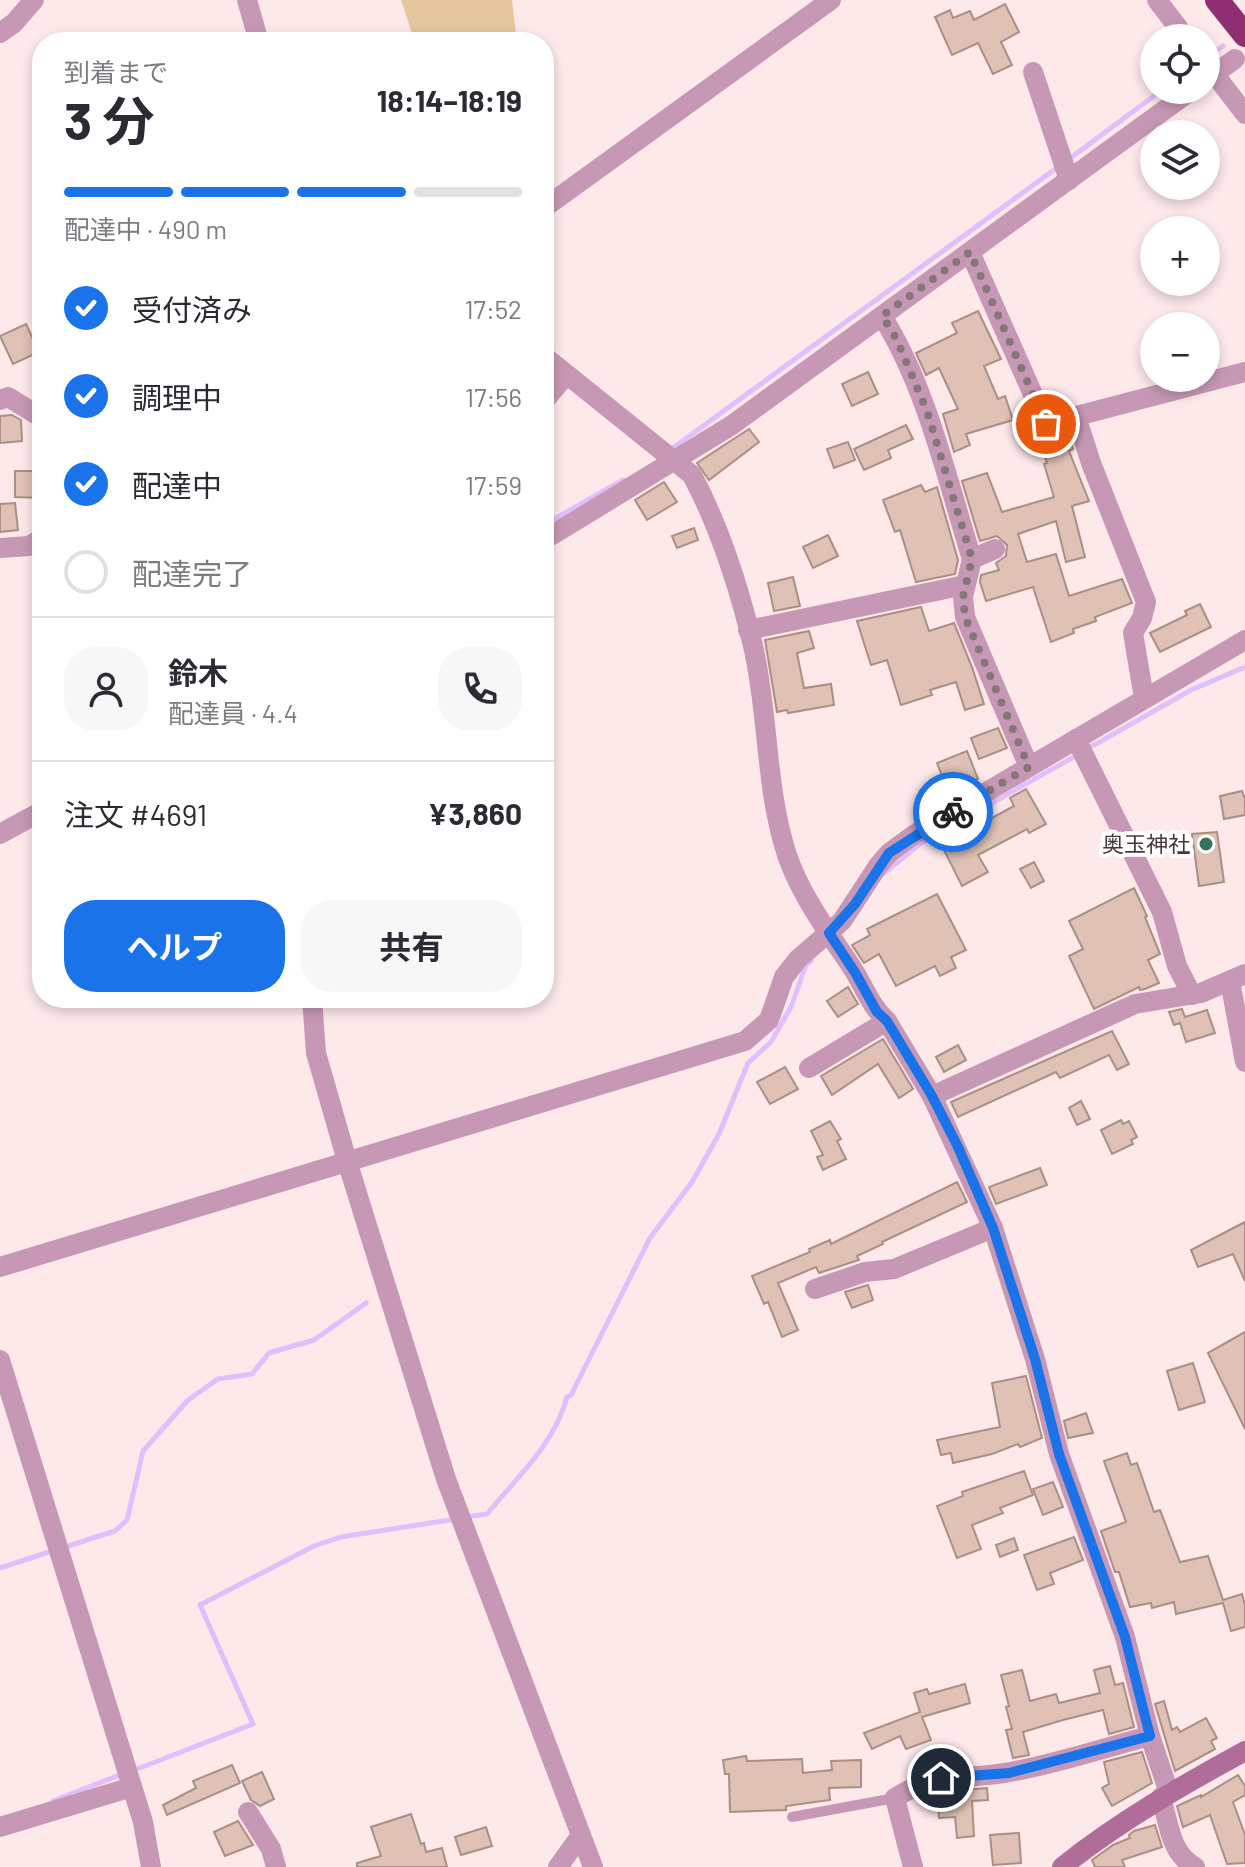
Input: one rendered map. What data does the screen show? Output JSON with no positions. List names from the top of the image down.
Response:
{
  "places": ["奥玉神社"],
  "page": {
    "map_buttons": ["+", "−"],
    "heading": ["3 分", "到着まで", "18:14–18:19"],
    "panel": [
      "鈴木",
      "配達員 · 4.4",
      "注文 #4691",
      "¥3,860"
    ],
    "bar": "配達中 · 490 m",
    "list": [
      ["受付済み", "17:52"],
      ["調理中", "17:56"],
      ["配達中", "17:59"],
      "配達完了"
    ],
    "buttons": ["ヘルプ", "共有"]
  }
}
